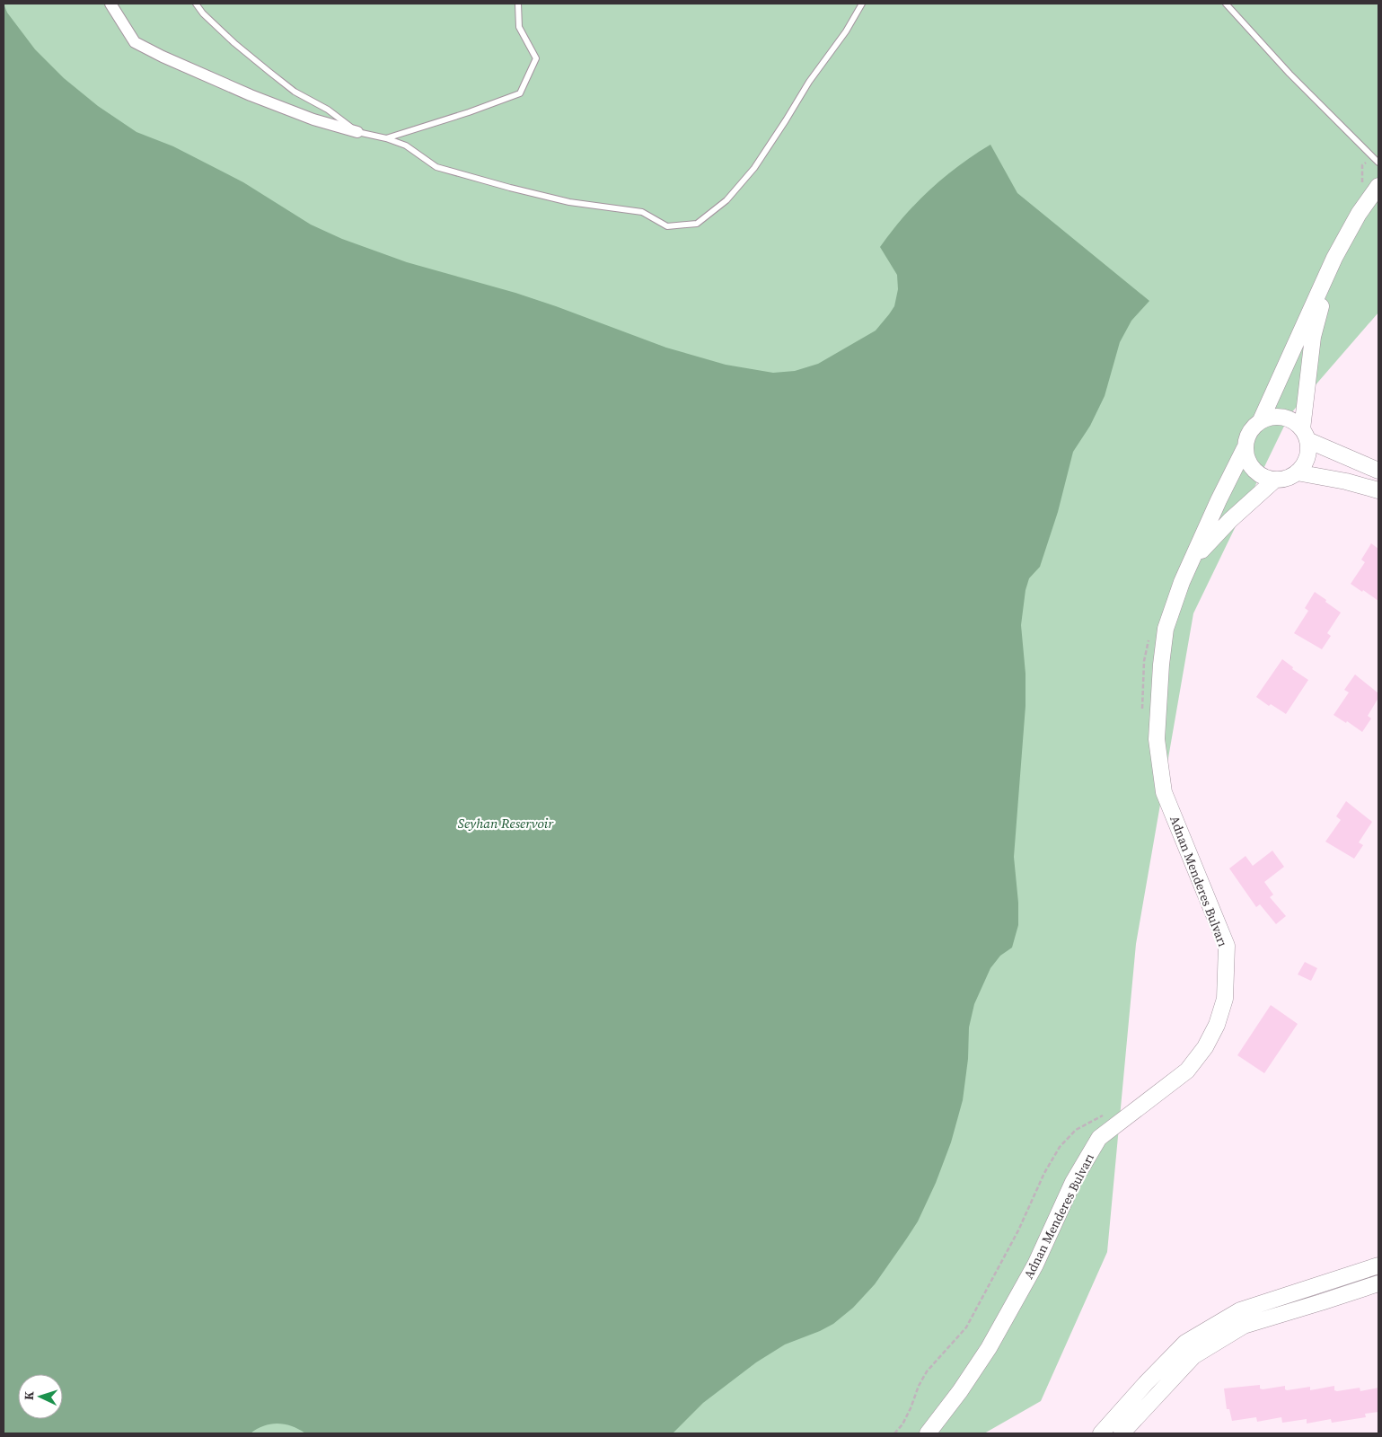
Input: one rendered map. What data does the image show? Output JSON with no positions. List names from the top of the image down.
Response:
{
  "streets": {
    "street": ["Adnan Menderes Bulvarı"]
  },
  "water": ["Seyhan Reservoir"],
  "north": "left"
}
